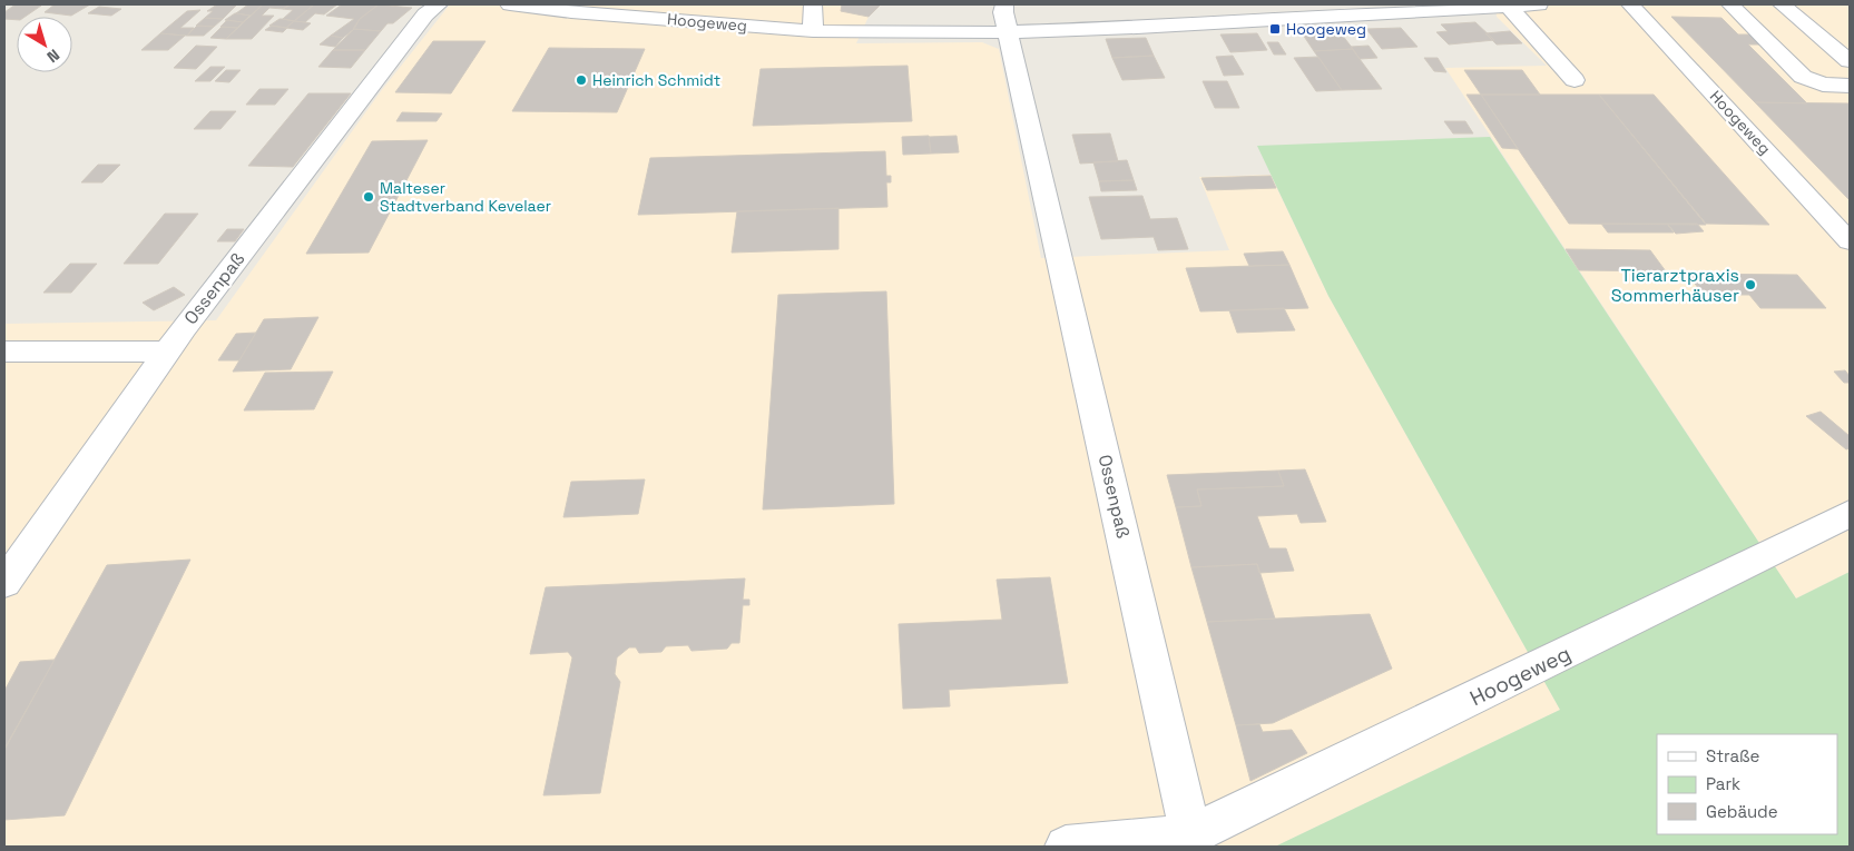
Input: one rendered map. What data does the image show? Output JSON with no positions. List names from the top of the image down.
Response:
{
  "streets": {
    "street": ["Hoogeweg", "Ossenpaß"]
  },
  "crossings": [
    ["Hoogeweg", "Ossenpaß"]
  ],
  "places": {
    "transit": ["Hoogeweg"],
    "other": ["Heinrich Schmidt", "Malteser Stadtverband Kevelaer", "Tierarztpraxis Sommerhäuser"]
  },
  "legend": ["Straße", "Park", "Gebäude"],
  "north": "bottom right"
}
